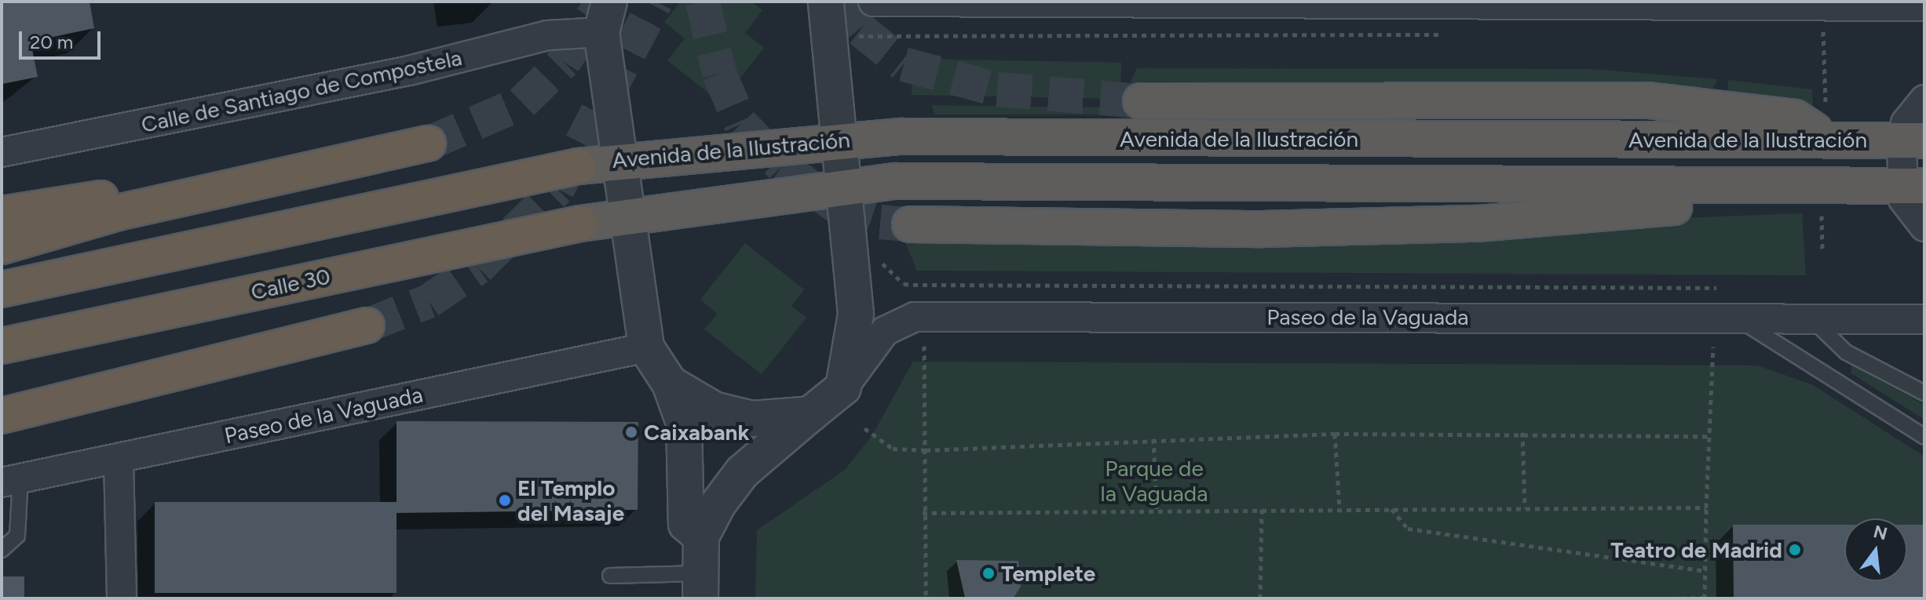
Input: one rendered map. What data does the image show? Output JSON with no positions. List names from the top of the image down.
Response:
{
  "streets": {
    "highway": ["Avenida de la Ilustración", "Calle 30"],
    "street": ["Calle de Santiago de Compostela", "Paseo de la Vaguada"]
  },
  "crossings": [
    ["Avenida de la Ilustración", "Calle 30"]
  ],
  "parks": ["Parque de la Vaguada"],
  "places": [
    "Caixabank",
    "El Templo del Masaje",
    "Teatro de Madrid",
    "Templete"
  ],
  "scale_bar": "20 m",
  "north": "top"
}
